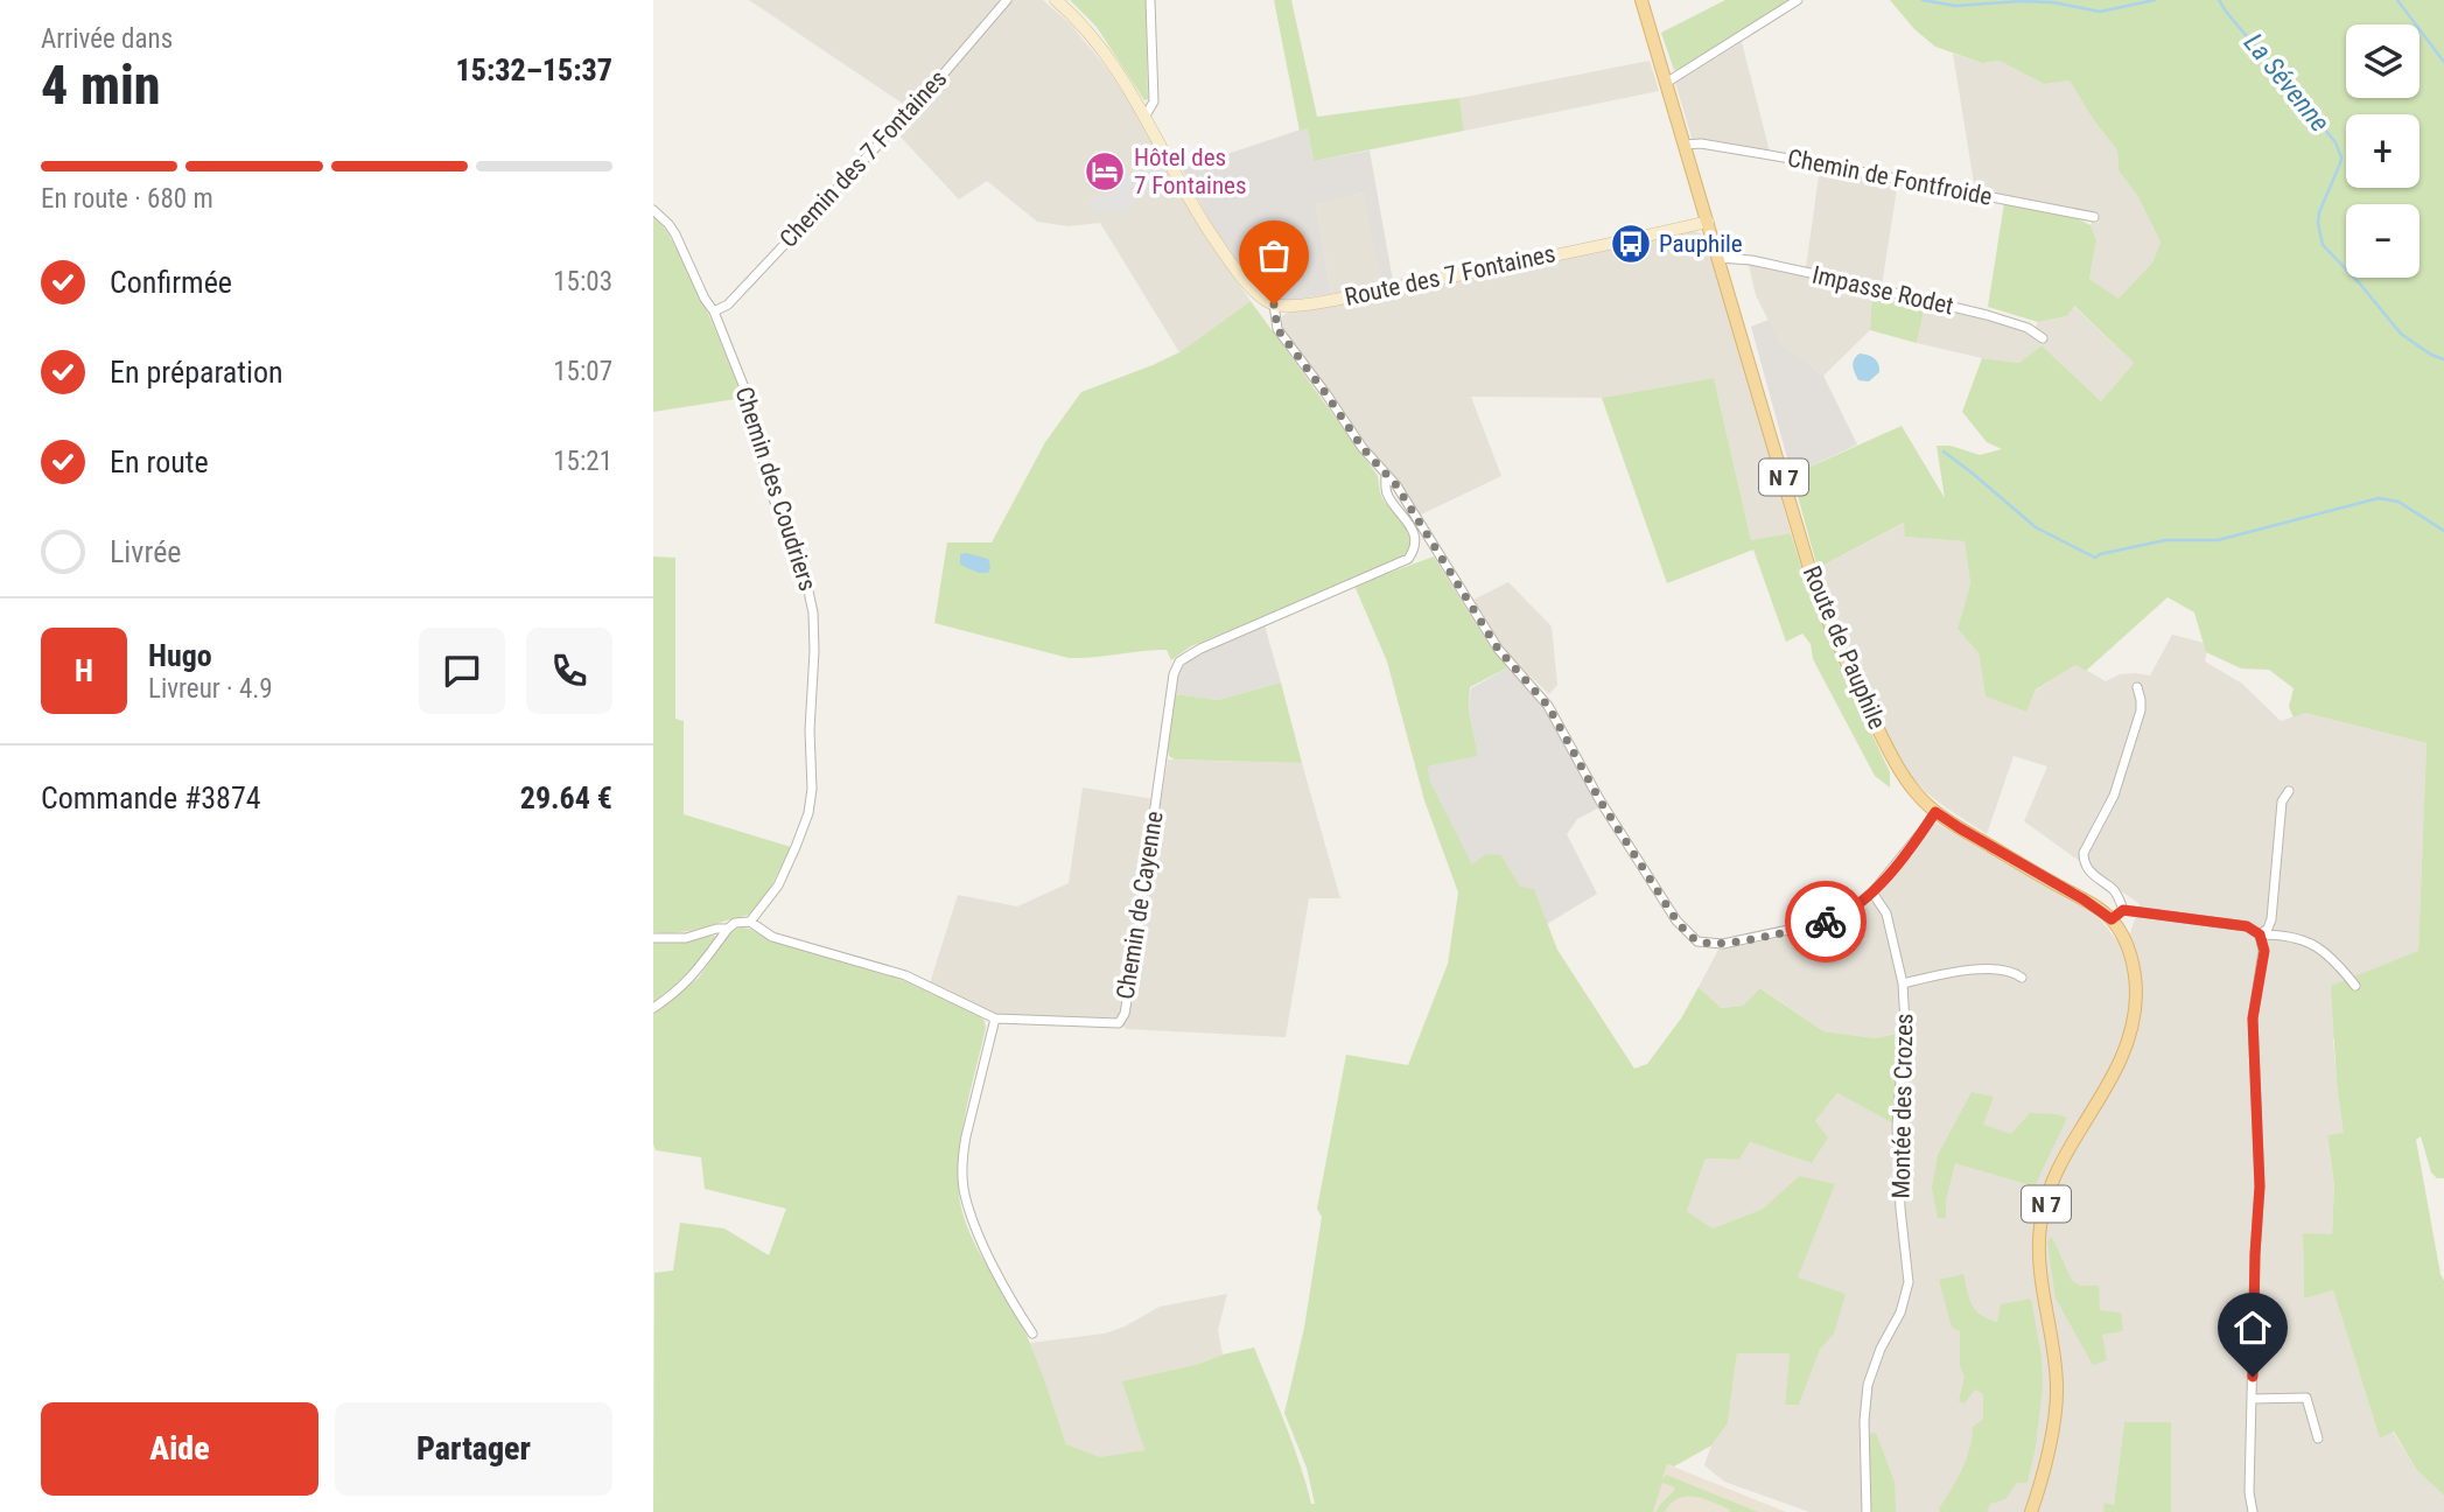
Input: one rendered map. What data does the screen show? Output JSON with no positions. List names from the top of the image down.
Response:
{
  "streets": {
    "main road": ["N 7", "Route de Pauphile"],
    "street": [
      "Chemin des 7 Fontaines",
      "Chemin de Fontfroide",
      "Route des 7 Fontaines",
      "Impasse Rodet",
      "Chemin des Coudriers",
      "Chemin de Cayenne",
      "Montée des Crozes"
    ]
  },
  "crossings": [
    ["Chemin des 7 Fontaines", "Chemin des Coudriers"],
    ["Chemin de Fontfroide", "Route de Pauphile"],
    ["Route des 7 Fontaines", "Route de Pauphile"],
    ["Impasse Rodet", "Route de Pauphile"],
    ["N 7", "Route de Pauphile"],
    ["Chemin des Coudriers", "Chemin de Cayenne"]
  ],
  "water": ["La Sévenne"],
  "places": {
    "hotel": ["Hôtel des 7 Fontaines"],
    "bus stop": ["Pauphile"]
  },
  "page": {
    "heading": ["4 min", "Arrivée dans", "15:32–15:37"],
    "panel": [
      "Hugo",
      "Livreur · 4.9",
      "Commande #3874",
      "29.64 €"
    ],
    "map_buttons": ["+", "−"],
    "bar": "En route · 680 m",
    "list": [
      ["Confirmée", "15:03"],
      ["En préparation", "15:07"],
      ["En route", "15:21"],
      "Livrée"
    ],
    "round": "H",
    "buttons": ["Aide", "Partager"]
  }
}
